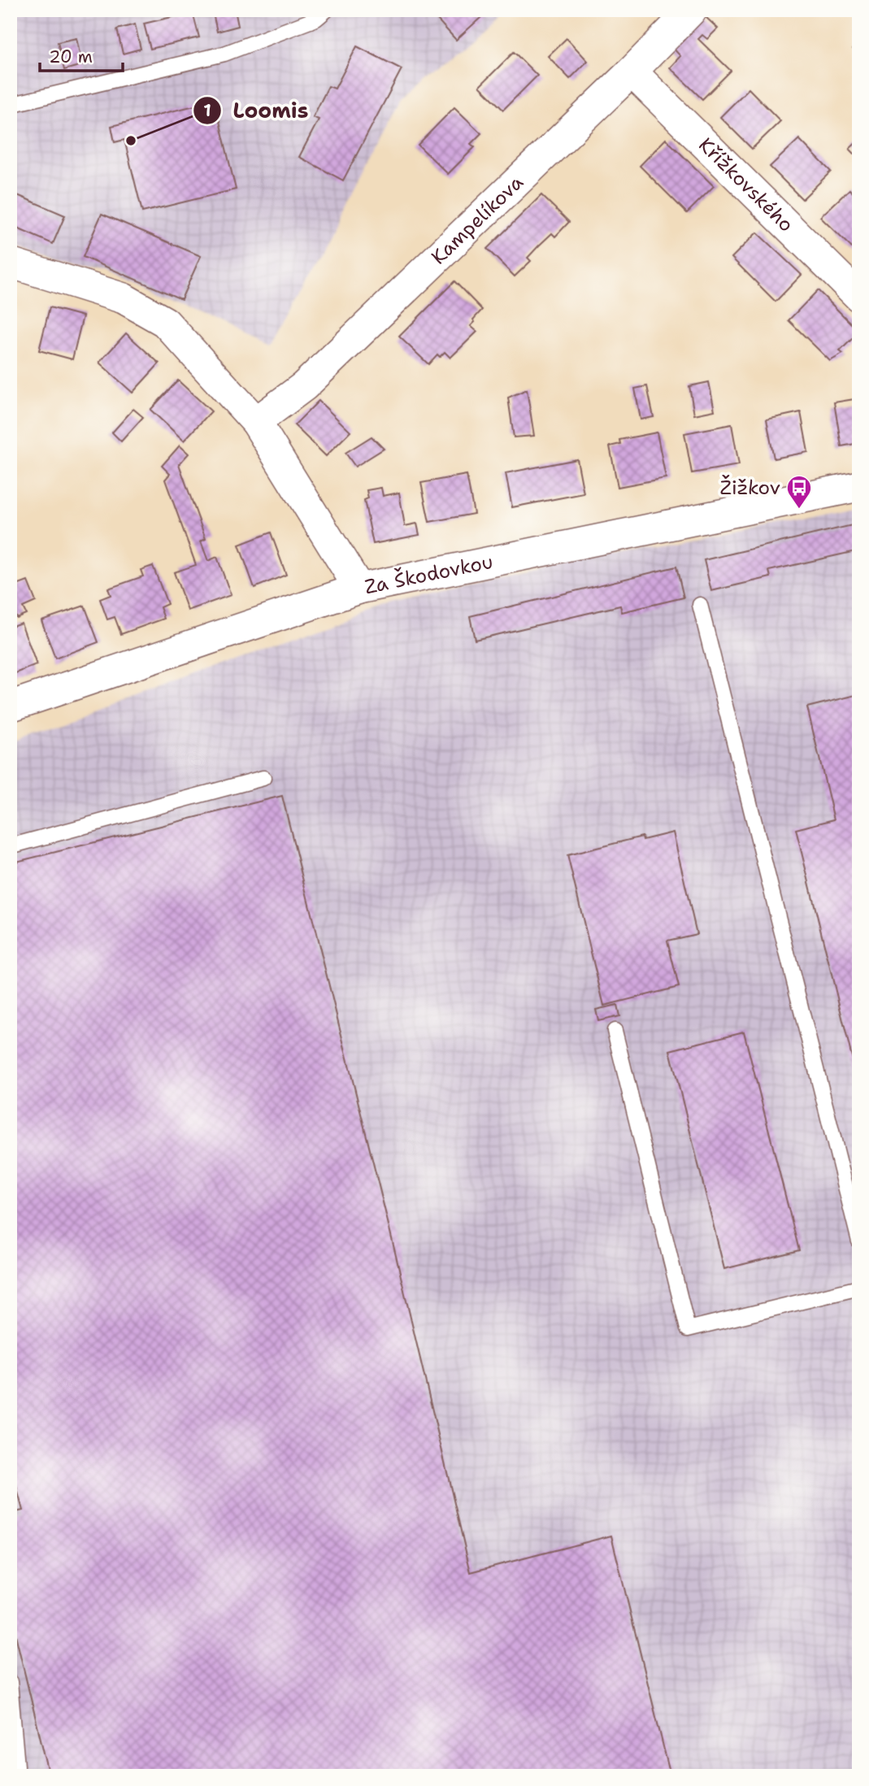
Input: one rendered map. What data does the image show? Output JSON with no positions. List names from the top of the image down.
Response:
{
  "streets": {
    "street": ["Křížkovského", "Kampelíkova", "Za Škodovkou"]
  },
  "crossings": [
    ["Křížkovského", "Kampelíkova"]
  ],
  "places": {
    "other": ["Loomis"],
    "bus stop": ["Žižkov"]
  },
  "scale_bar": "20 m"
}
